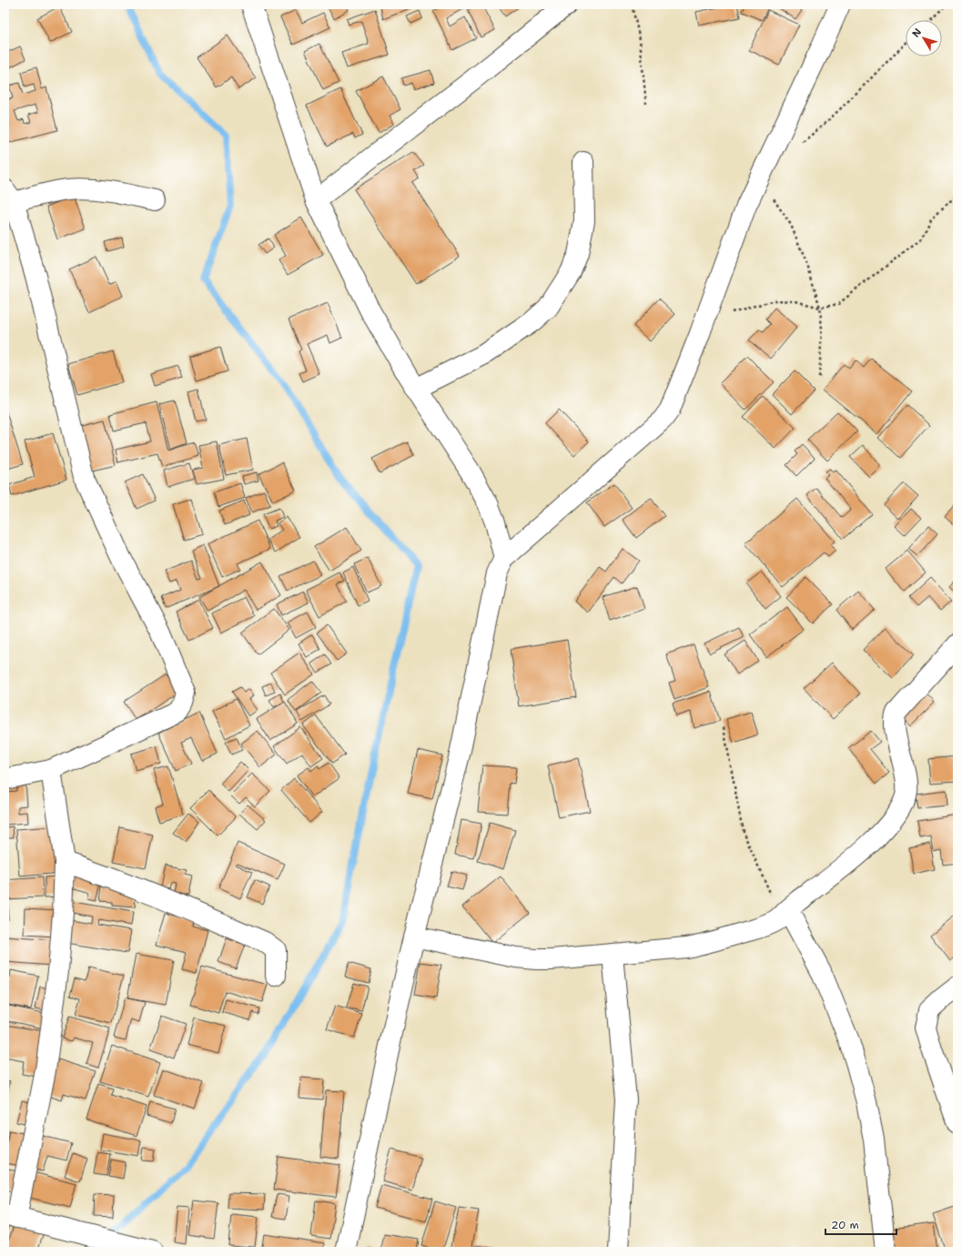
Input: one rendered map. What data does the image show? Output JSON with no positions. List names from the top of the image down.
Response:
{
  "scale_bar": "20 m",
  "north": "top left"
}
